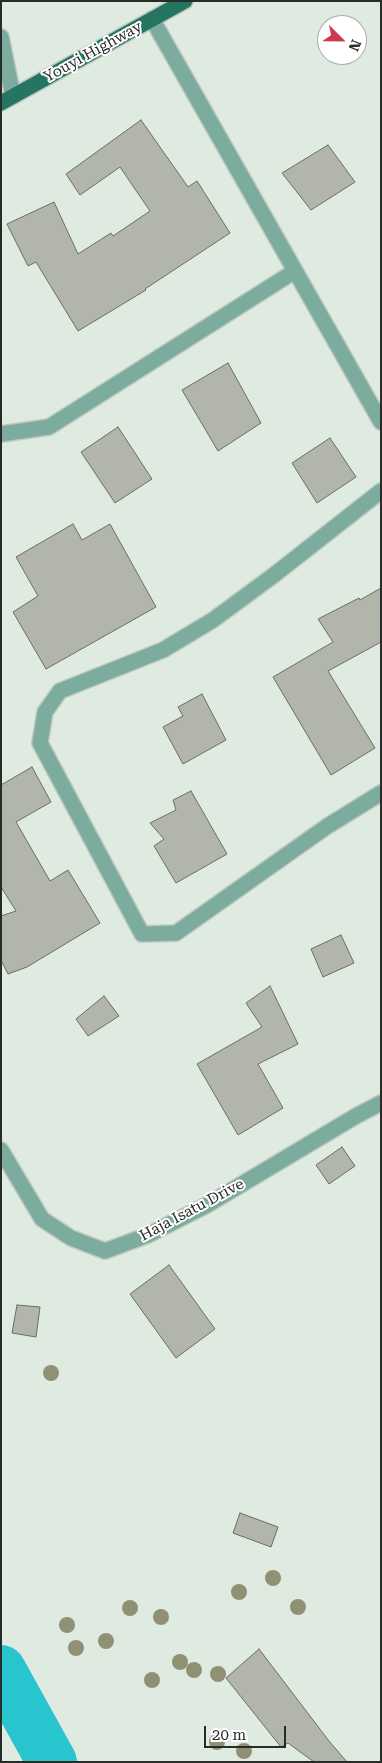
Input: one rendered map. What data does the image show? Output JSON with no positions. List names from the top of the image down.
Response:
{
  "streets": {
    "main road": ["Youyi Highway"],
    "street": ["Haja Isatu Drive"]
  },
  "scale_bar": "20 m",
  "north": "bottom right"
}
